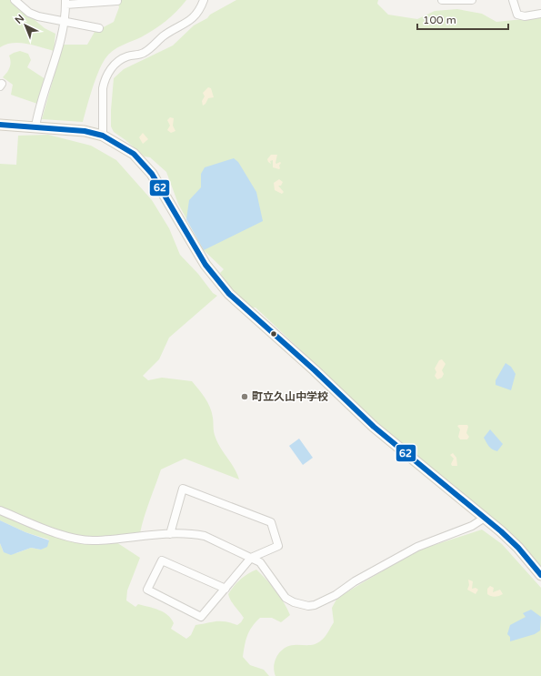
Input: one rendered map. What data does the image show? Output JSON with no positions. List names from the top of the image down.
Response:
{
  "places": ["町立久山中学校"],
  "lines": ["transit line 62"],
  "scale_bar": "100 m",
  "north": "top left"
}
